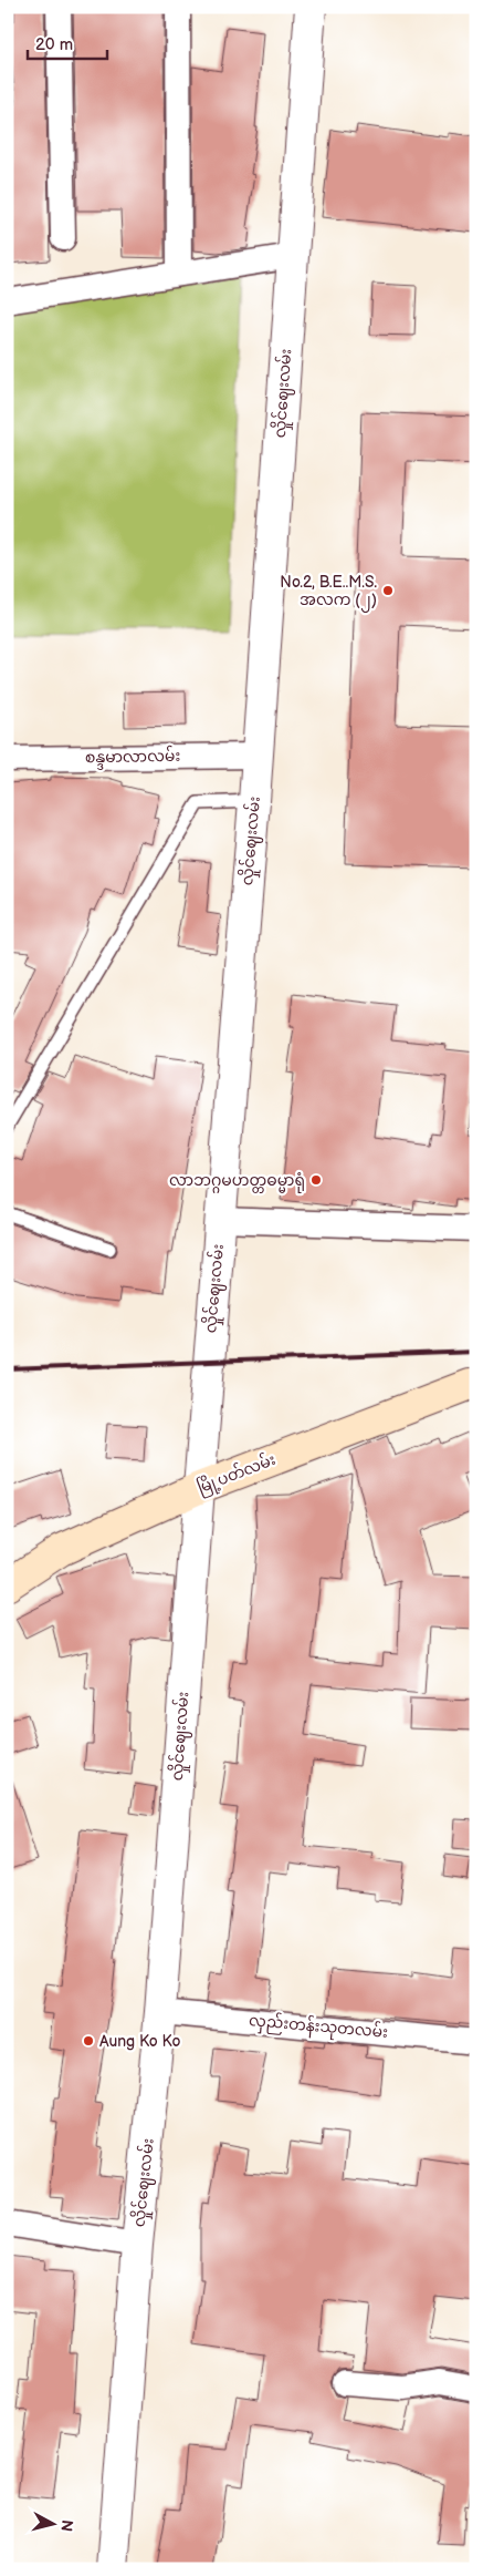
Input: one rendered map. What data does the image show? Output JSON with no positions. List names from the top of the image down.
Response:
{
  "streets": {
    "main road": ["မြို့ပတ်လမ်း"],
    "street": ["လှိုင်ဈေးလမ်း", "စန္ဒမာလာလမ်း", "လှည်းတန်းသုတလမ်း"]
  },
  "crossings": [
    ["လှိုင်ဈေးလမ်း", "စန္ဒမာလာလမ်း"],
    ["လှိုင်ဈေးလမ်း", "မြို့ပတ်လမ်း"],
    ["လှိုင်ဈေးလမ်း", "လှည်းတန်းသုတလမ်း"]
  ],
  "places": ["No.2, B.E..M.S. အလက (၂)", "လာဘဂ္ဂမဟတ္တဓမ္မာရုံ", "Aung Ko Ko"],
  "scale_bar": "20 m",
  "north": "right"
}
